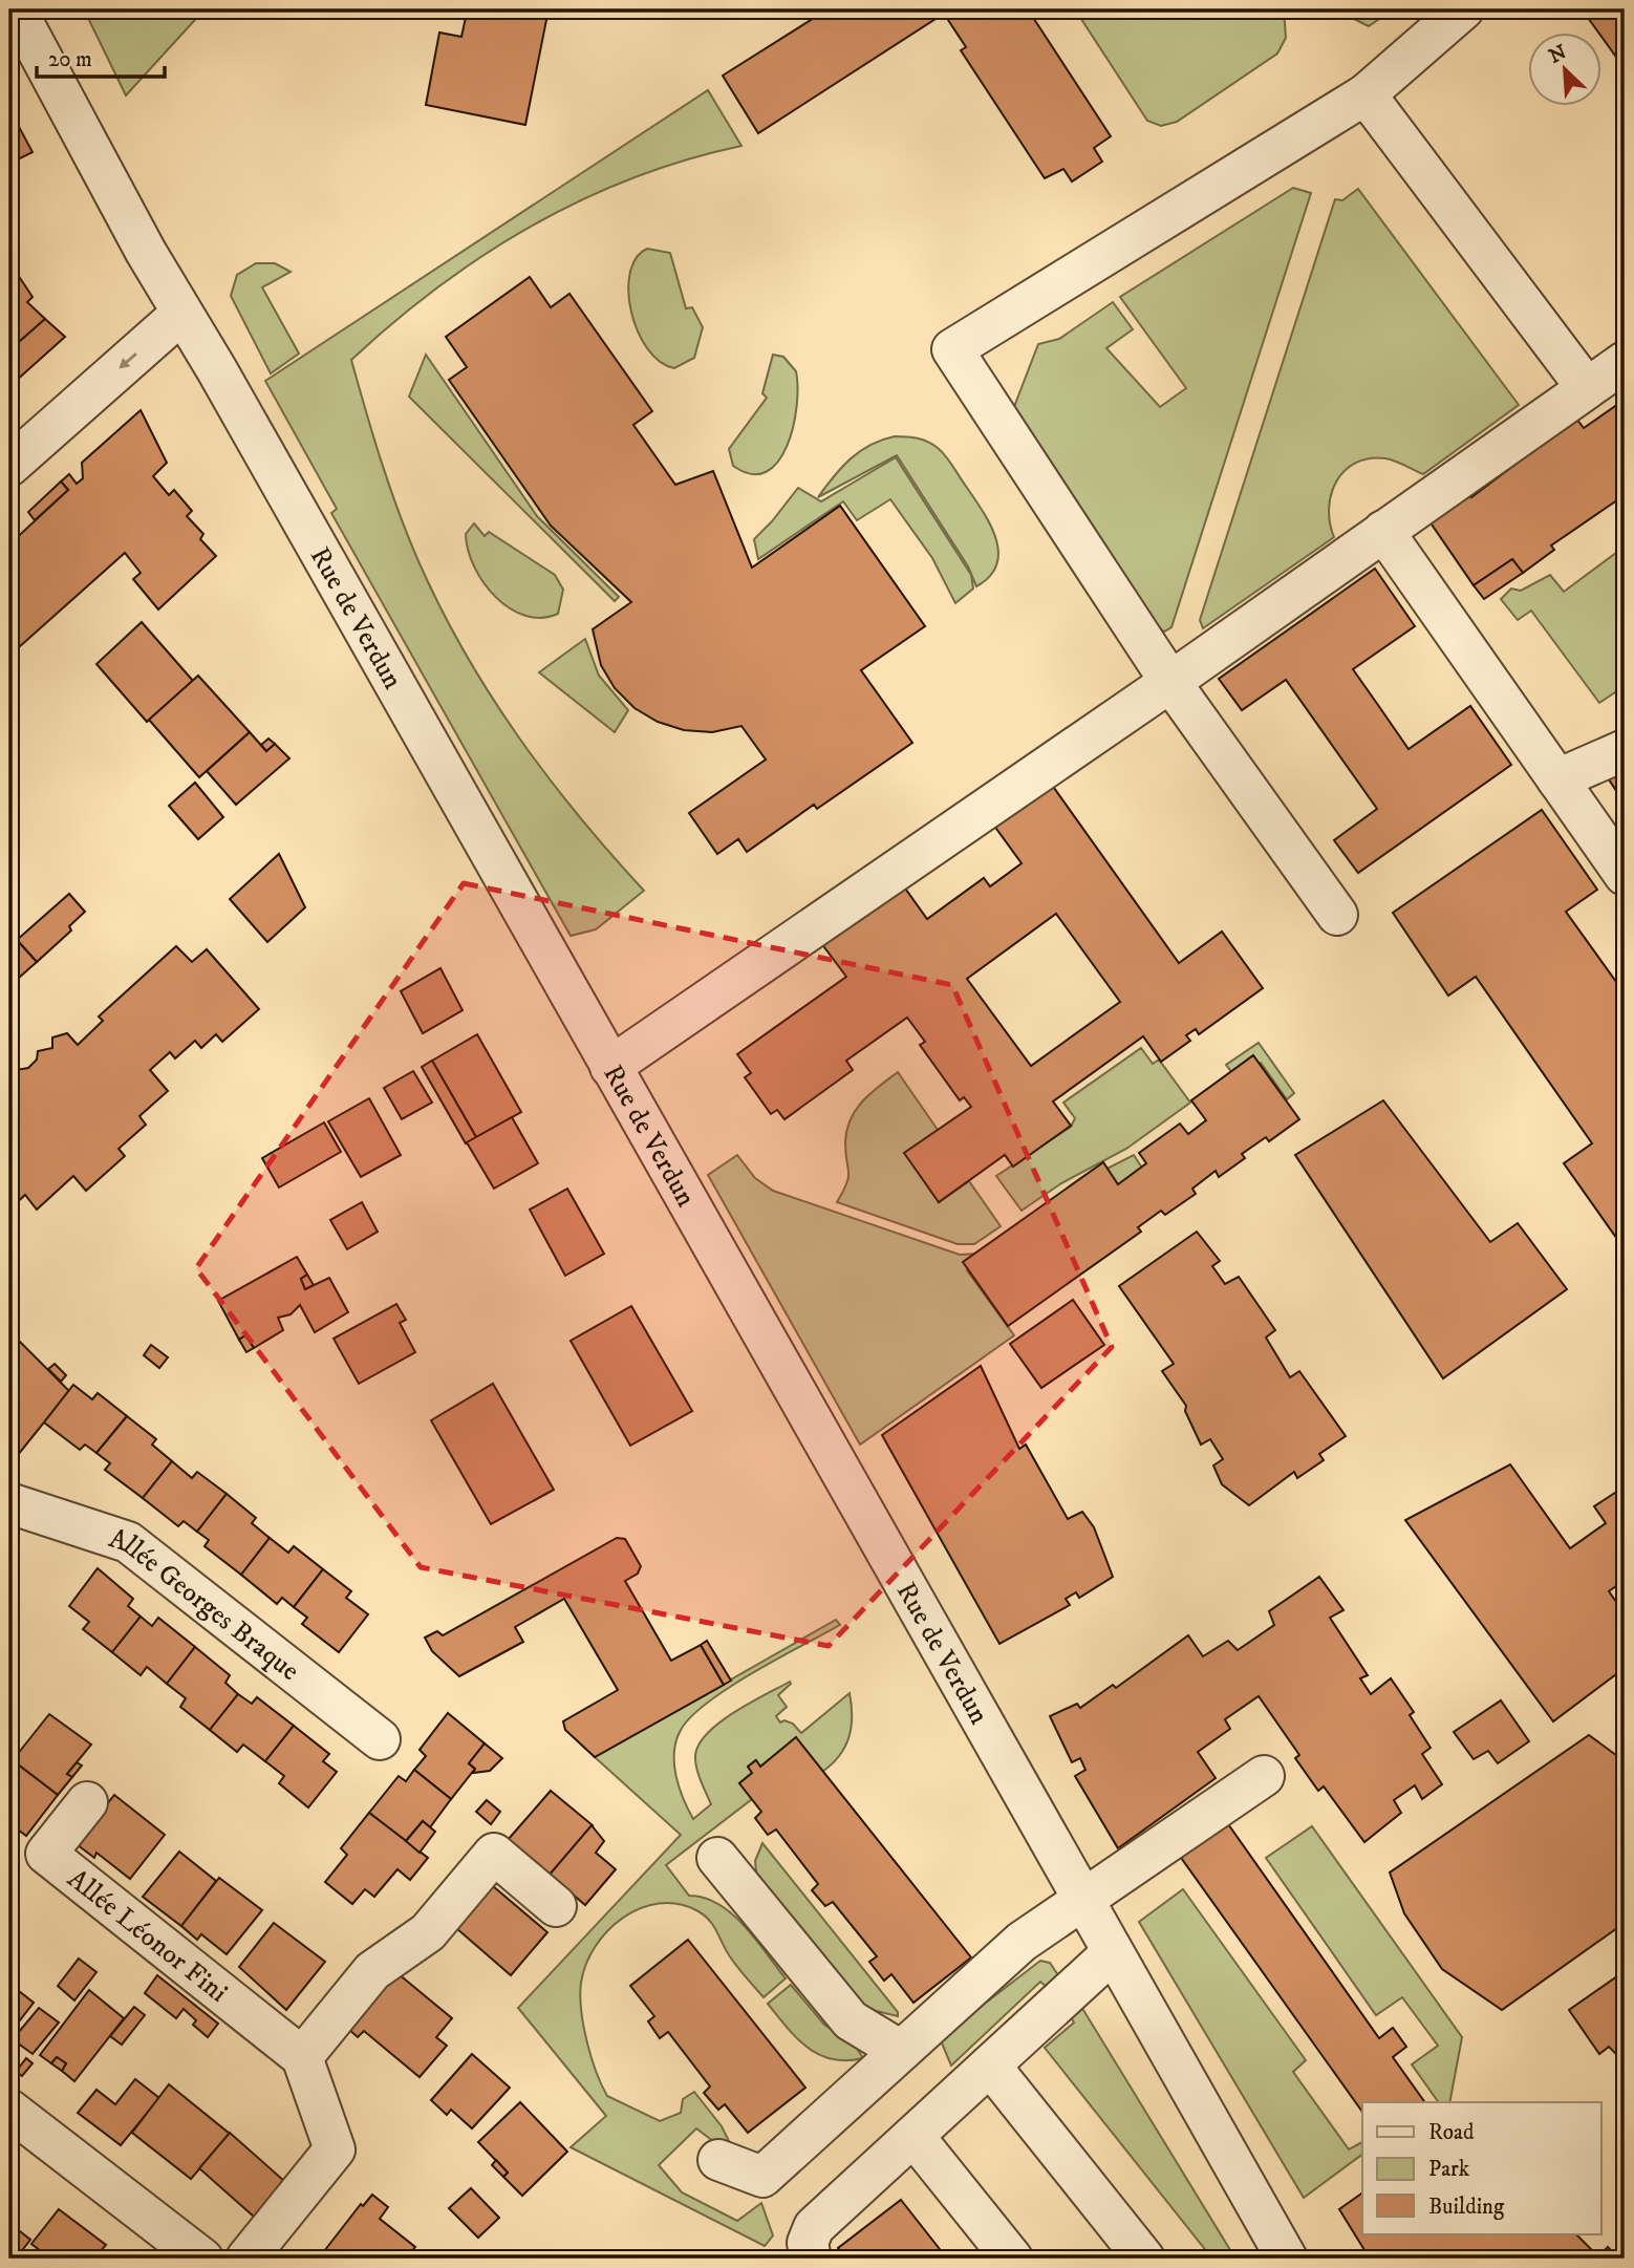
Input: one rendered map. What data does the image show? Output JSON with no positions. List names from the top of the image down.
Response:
{
  "streets": {
    "street": ["Rue de Verdun", "Allée Georges Braque", "Allée Léonor Fini"]
  },
  "legend": ["Road", "Park", "Building"],
  "scale_bar": "20 m",
  "north": "top left"
}
